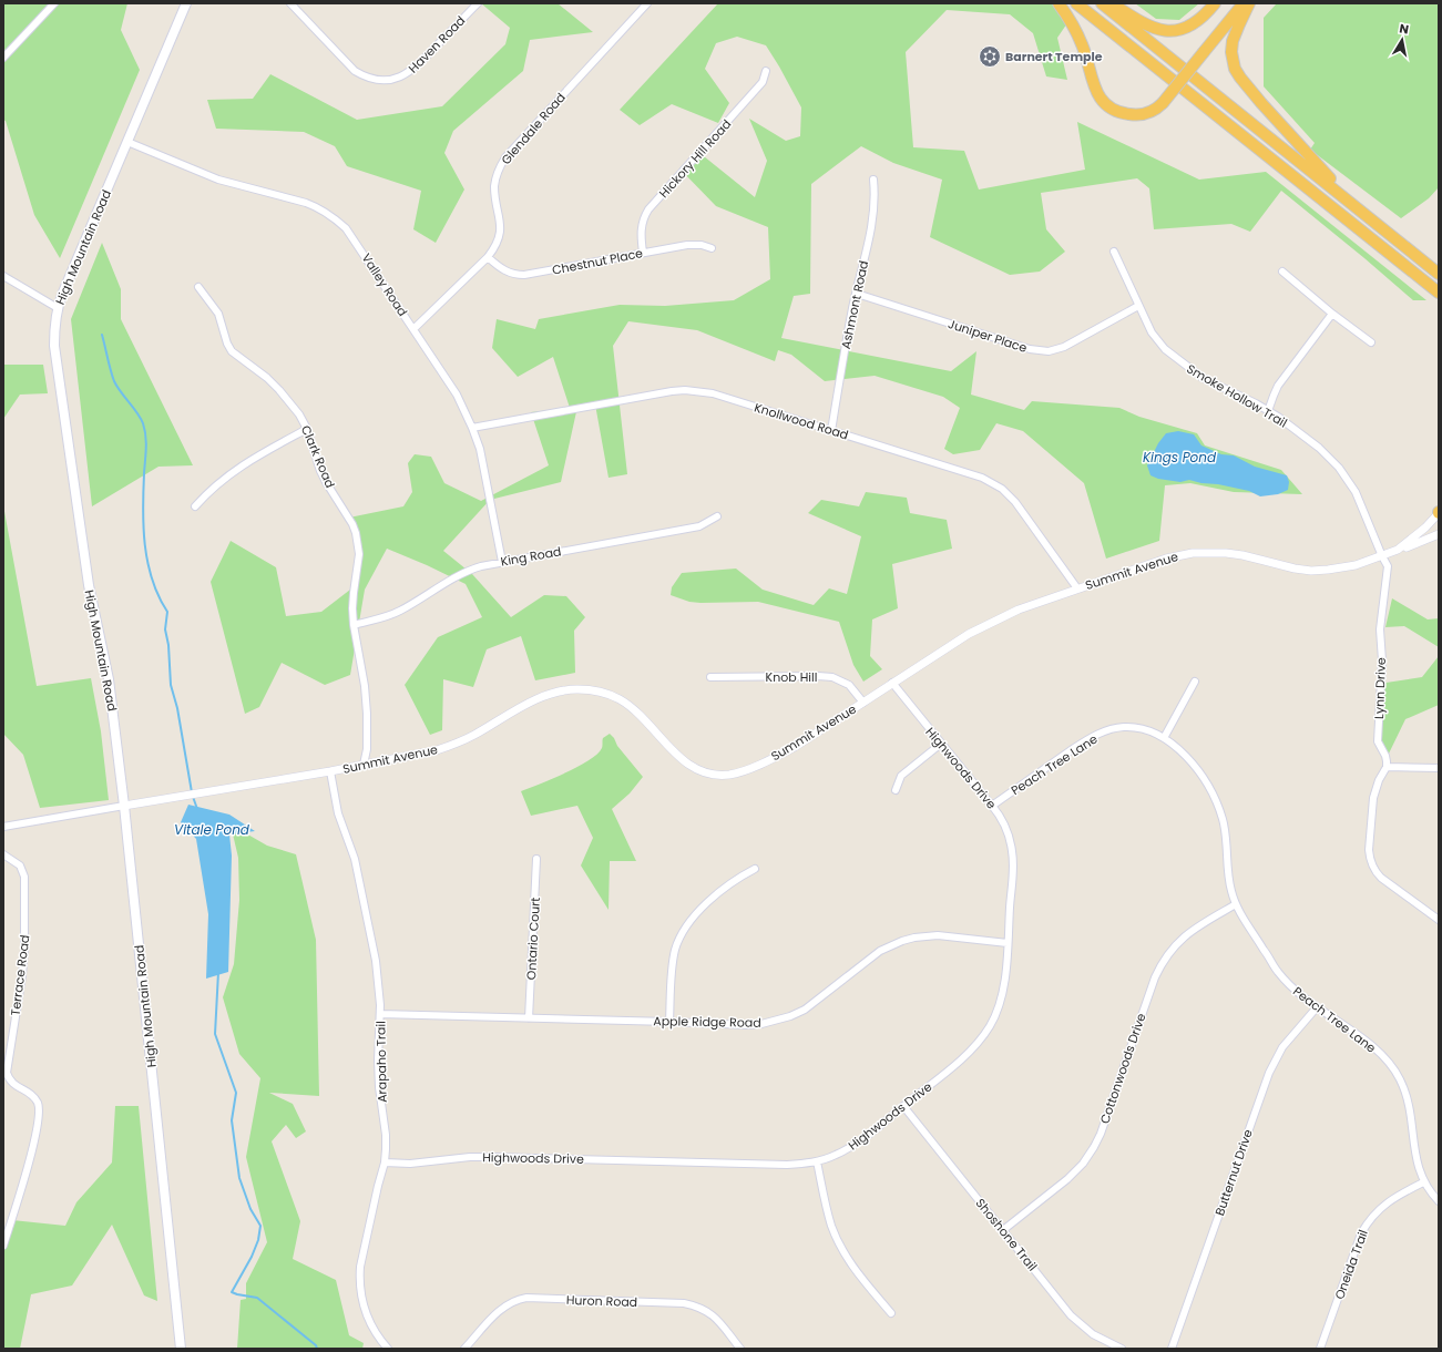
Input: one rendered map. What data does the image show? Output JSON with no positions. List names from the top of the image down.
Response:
{
  "streets": {
    "main road": ["High Mountain Road"],
    "street": [
      "Haven Road",
      "Glendale Road",
      "Hickory Hill Road",
      "Chestnut Place",
      "Valley Road",
      "Ashmont Road",
      "Juniper Place",
      "Smoke Hollow Trail",
      "Knollwood Road",
      "Clark Road",
      "King Road",
      "Summit Avenue",
      "Knob Hill",
      "Lynn Drive",
      "Peach Tree Lane",
      "Highwoods Drive",
      "Ontario Court",
      "Terrace Road",
      "Apple Ridge Road",
      "Arapaho Trail",
      "Cottonwoods Drive",
      "Butternut Drive",
      "Shoshone Trail",
      "Oneida Trail",
      "Huron Road"
    ]
  },
  "crossings": [
    ["Glendale Road", "Chestnut Place"],
    ["Glendale Road", "Valley Road"],
    ["Hickory Hill Road", "Chestnut Place"],
    ["High Mountain Road", "Valley Road"],
    ["High Mountain Road", "Summit Avenue"],
    ["Valley Road", "Knollwood Road"],
    ["Valley Road", "King Road"],
    ["Ashmont Road", "Juniper Place"],
    ["Ashmont Road", "Knollwood Road"],
    ["Juniper Place", "Smoke Hollow Trail"],
    ["Smoke Hollow Trail", "Summit Avenue"],
    ["Smoke Hollow Trail", "Lynn Drive"],
    ["Knollwood Road", "Summit Avenue"],
    ["Clark Road", "King Road"],
    ["Clark Road", "Summit Avenue"],
    ["Summit Avenue", "Knob Hill"],
    ["Summit Avenue", "Lynn Drive"],
    ["Summit Avenue", "Highwoods Drive"],
    ["Summit Avenue", "Arapaho Trail"],
    ["Peach Tree Lane", "Highwoods Drive"],
    ["Peach Tree Lane", "Cottonwoods Drive"],
    ["Peach Tree Lane", "Butternut Drive"],
    ["Peach Tree Lane", "Oneida Trail"],
    ["Highwoods Drive", "Apple Ridge Road"],
    ["Highwoods Drive", "Arapaho Trail"],
    ["Highwoods Drive", "Shoshone Trail"],
    ["Ontario Court", "Apple Ridge Road"],
    ["Apple Ridge Road", "Arapaho Trail"],
    ["Cottonwoods Drive", "Shoshone Trail"]
  ],
  "water": ["Kings Pond", "Vitale Pond"],
  "places": {
    "synagogue": ["Barnert Temple"]
  },
  "north": "top"
}
